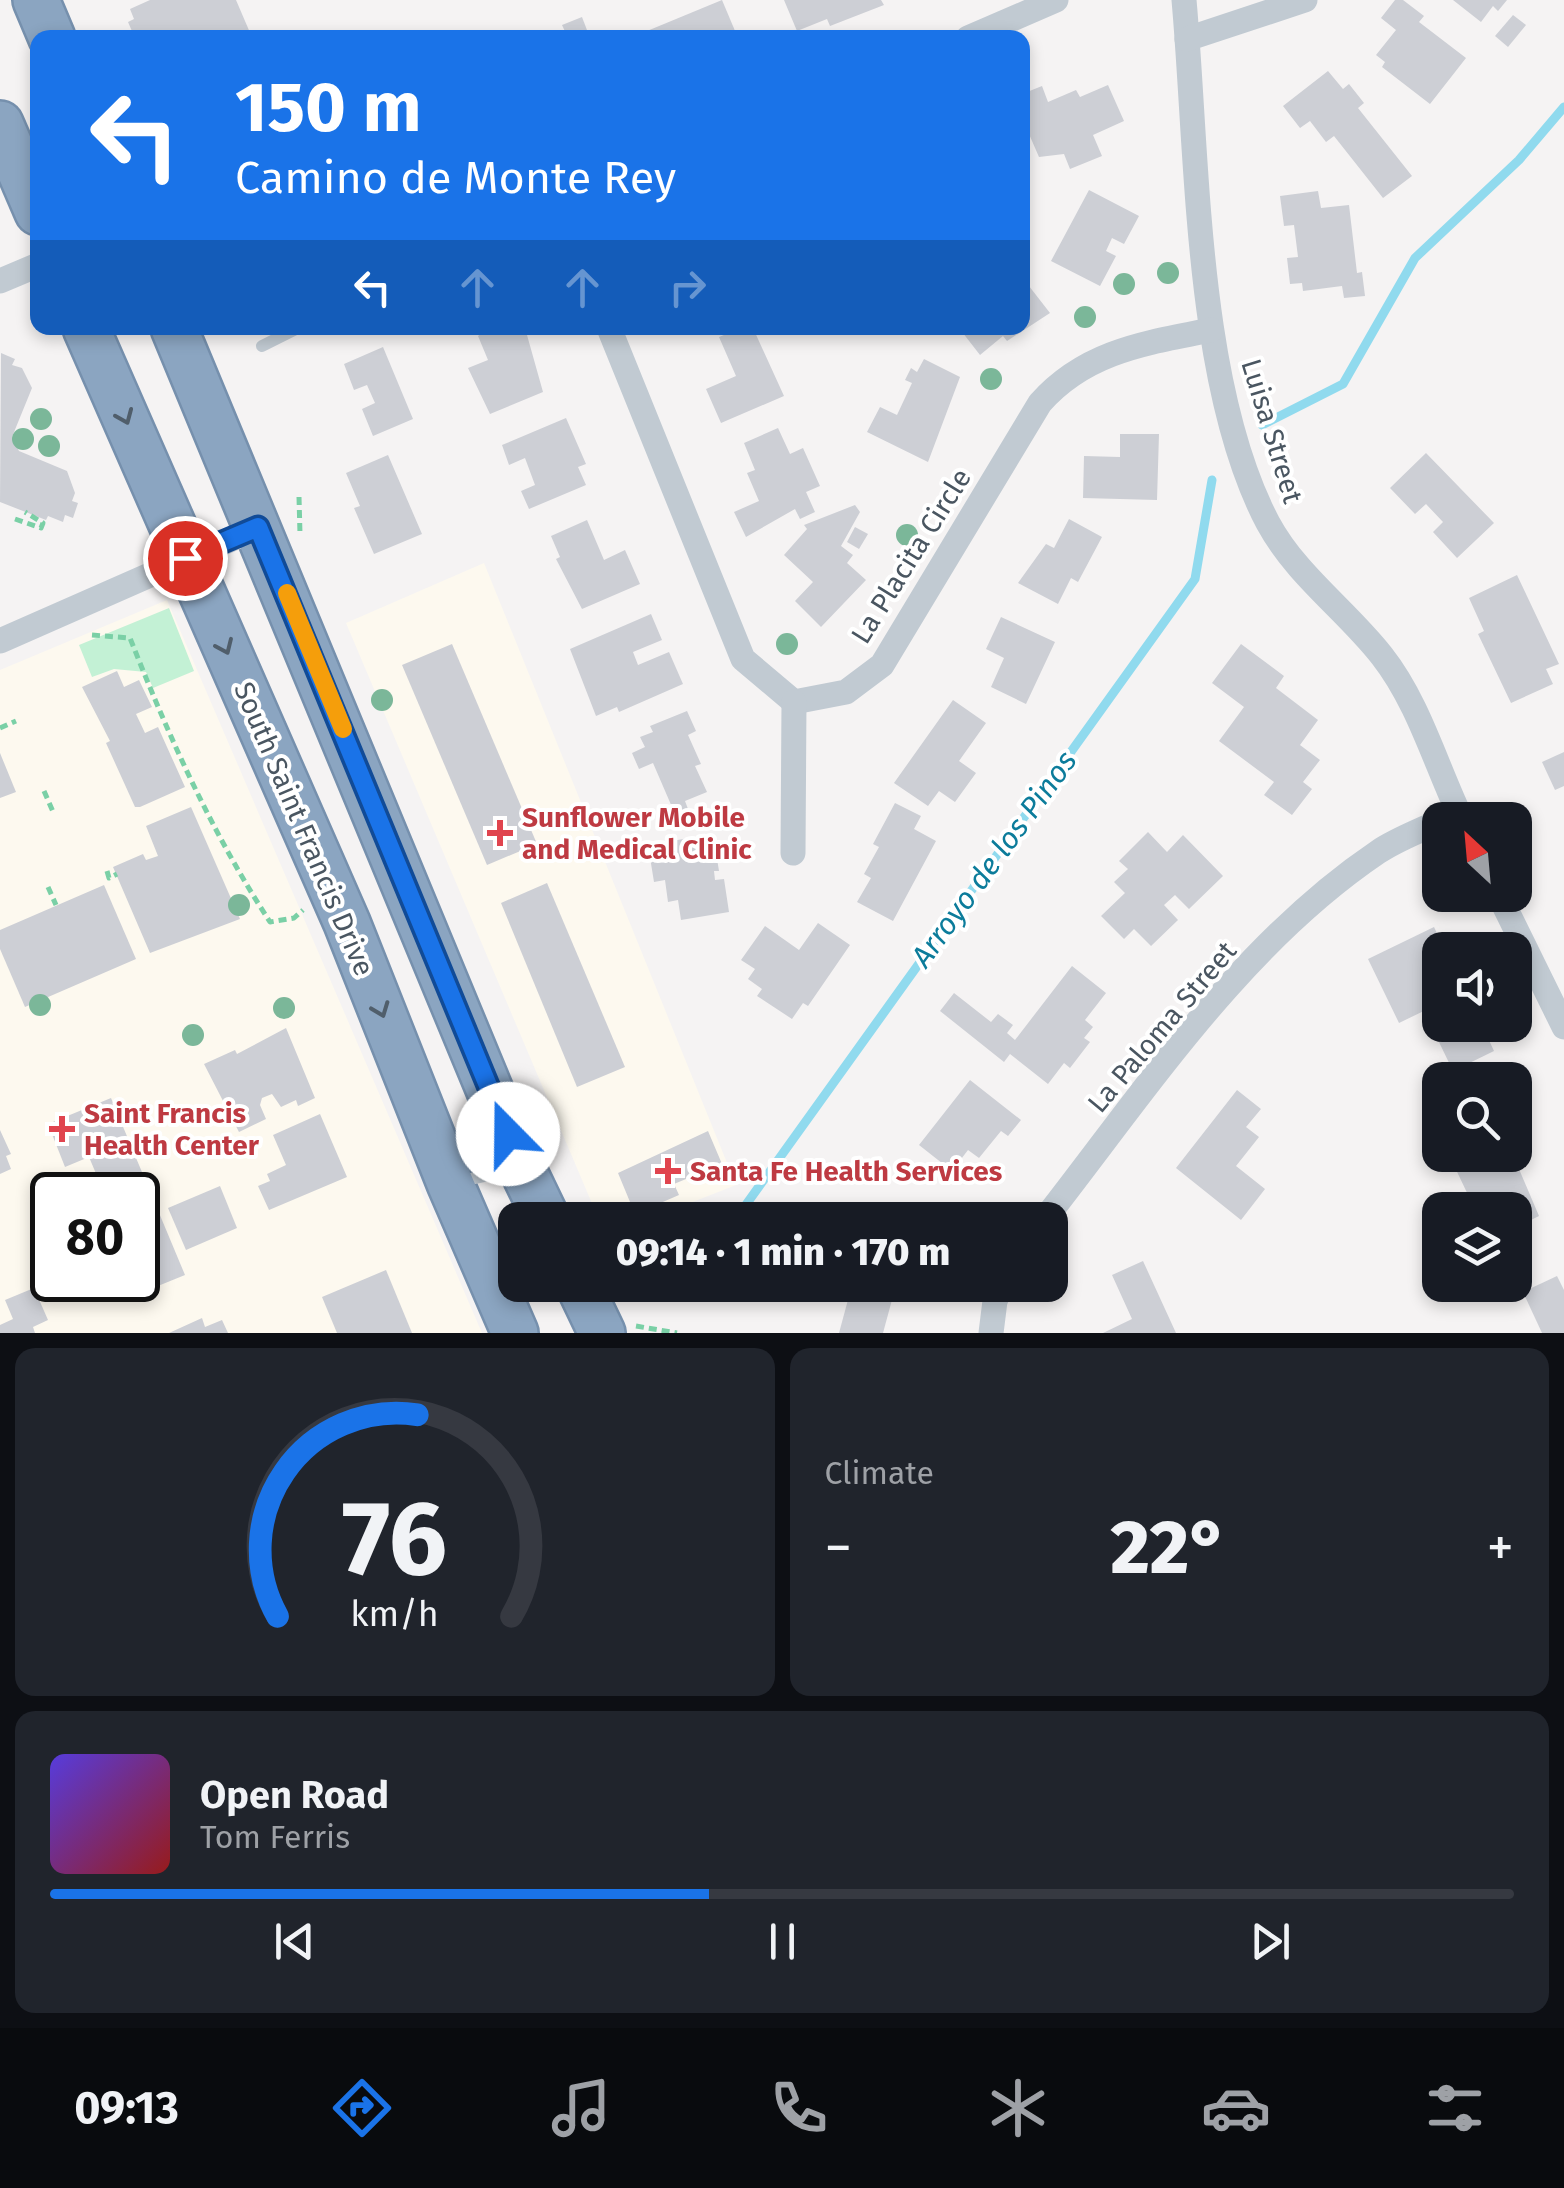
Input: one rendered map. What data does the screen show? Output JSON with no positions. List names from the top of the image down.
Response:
{
  "streets": {
    "highway": ["South Saint Francis Drive"],
    "street": ["Luisa Street", "La Placita Circle", "La Paloma Street"]
  },
  "crossings": [
    ["Luisa Street", "La Placita Circle"]
  ],
  "water": ["Arroyo de los Pinos"],
  "places": {
    "health": ["Sunflower Mobile and Medical Clinic", "Saint Francis Health Center", "Santa Fe Health Services"]
  },
  "north": "top left",
  "page": {
    "turn": ["150 m", "Camino de Monte Rey"],
    "limit": "80",
    "trip": "09:14 · 1 min · 170 m",
    "tile": "Climate",
    "heat": ["−", "22°", "+"],
    "song": ["Open Road", "Tom Ferris"],
    "tabs": "09:13",
    "gauge": ["76", "km/h"]
  }
}
